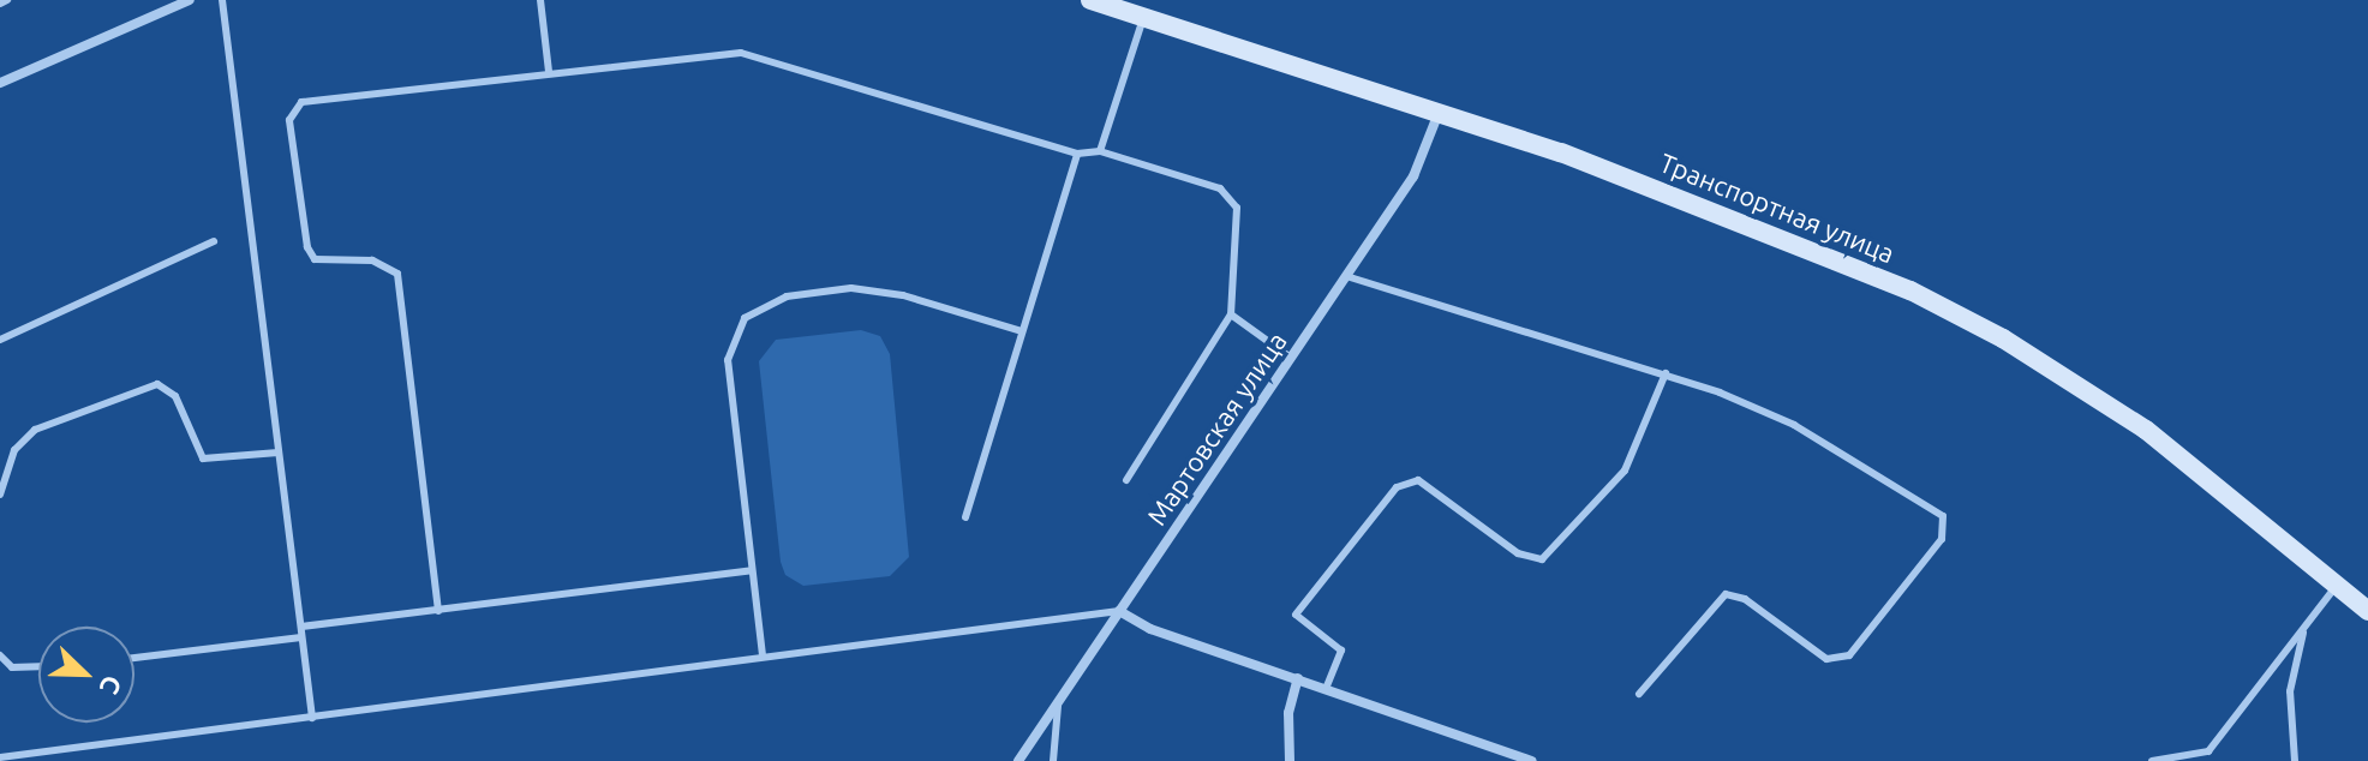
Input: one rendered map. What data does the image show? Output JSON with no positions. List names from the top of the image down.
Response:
{
  "streets": {
    "street": ["Транспортная улица", "Мартовская улица"]
  },
  "crossings": [
    ["Транспортная улица", "Мартовская улица"]
  ],
  "north": "bottom right"
}
